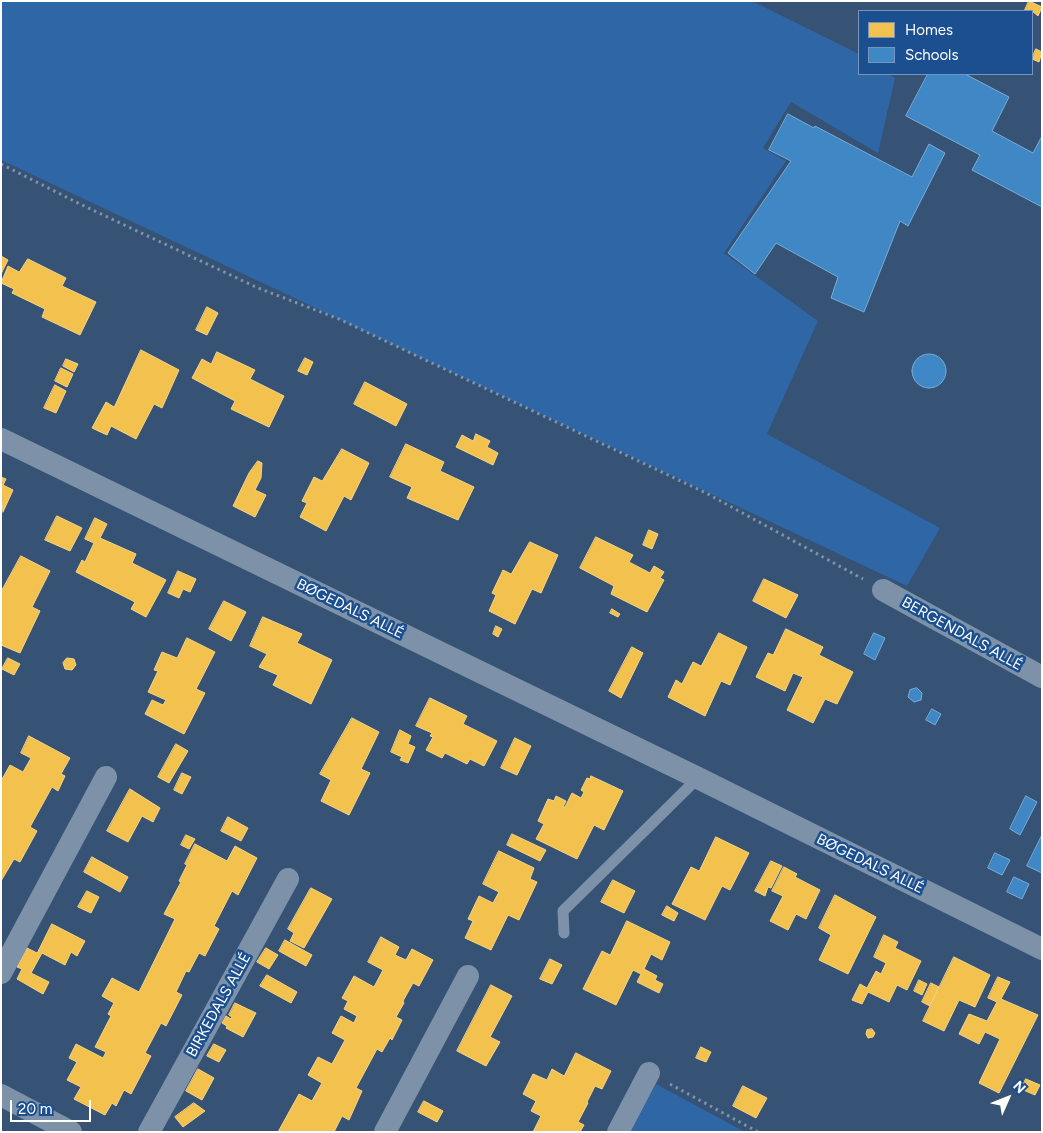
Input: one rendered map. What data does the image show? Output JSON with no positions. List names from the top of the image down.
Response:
{
  "streets": {
    "street": ["BØGEDALS ALLÉ", "BERGENDALS ALLÉ", "BIRKEDALS ALLÉ"]
  },
  "legend": ["Homes", "Schools"],
  "scale_bar": "20 m",
  "north": "top right"
}
